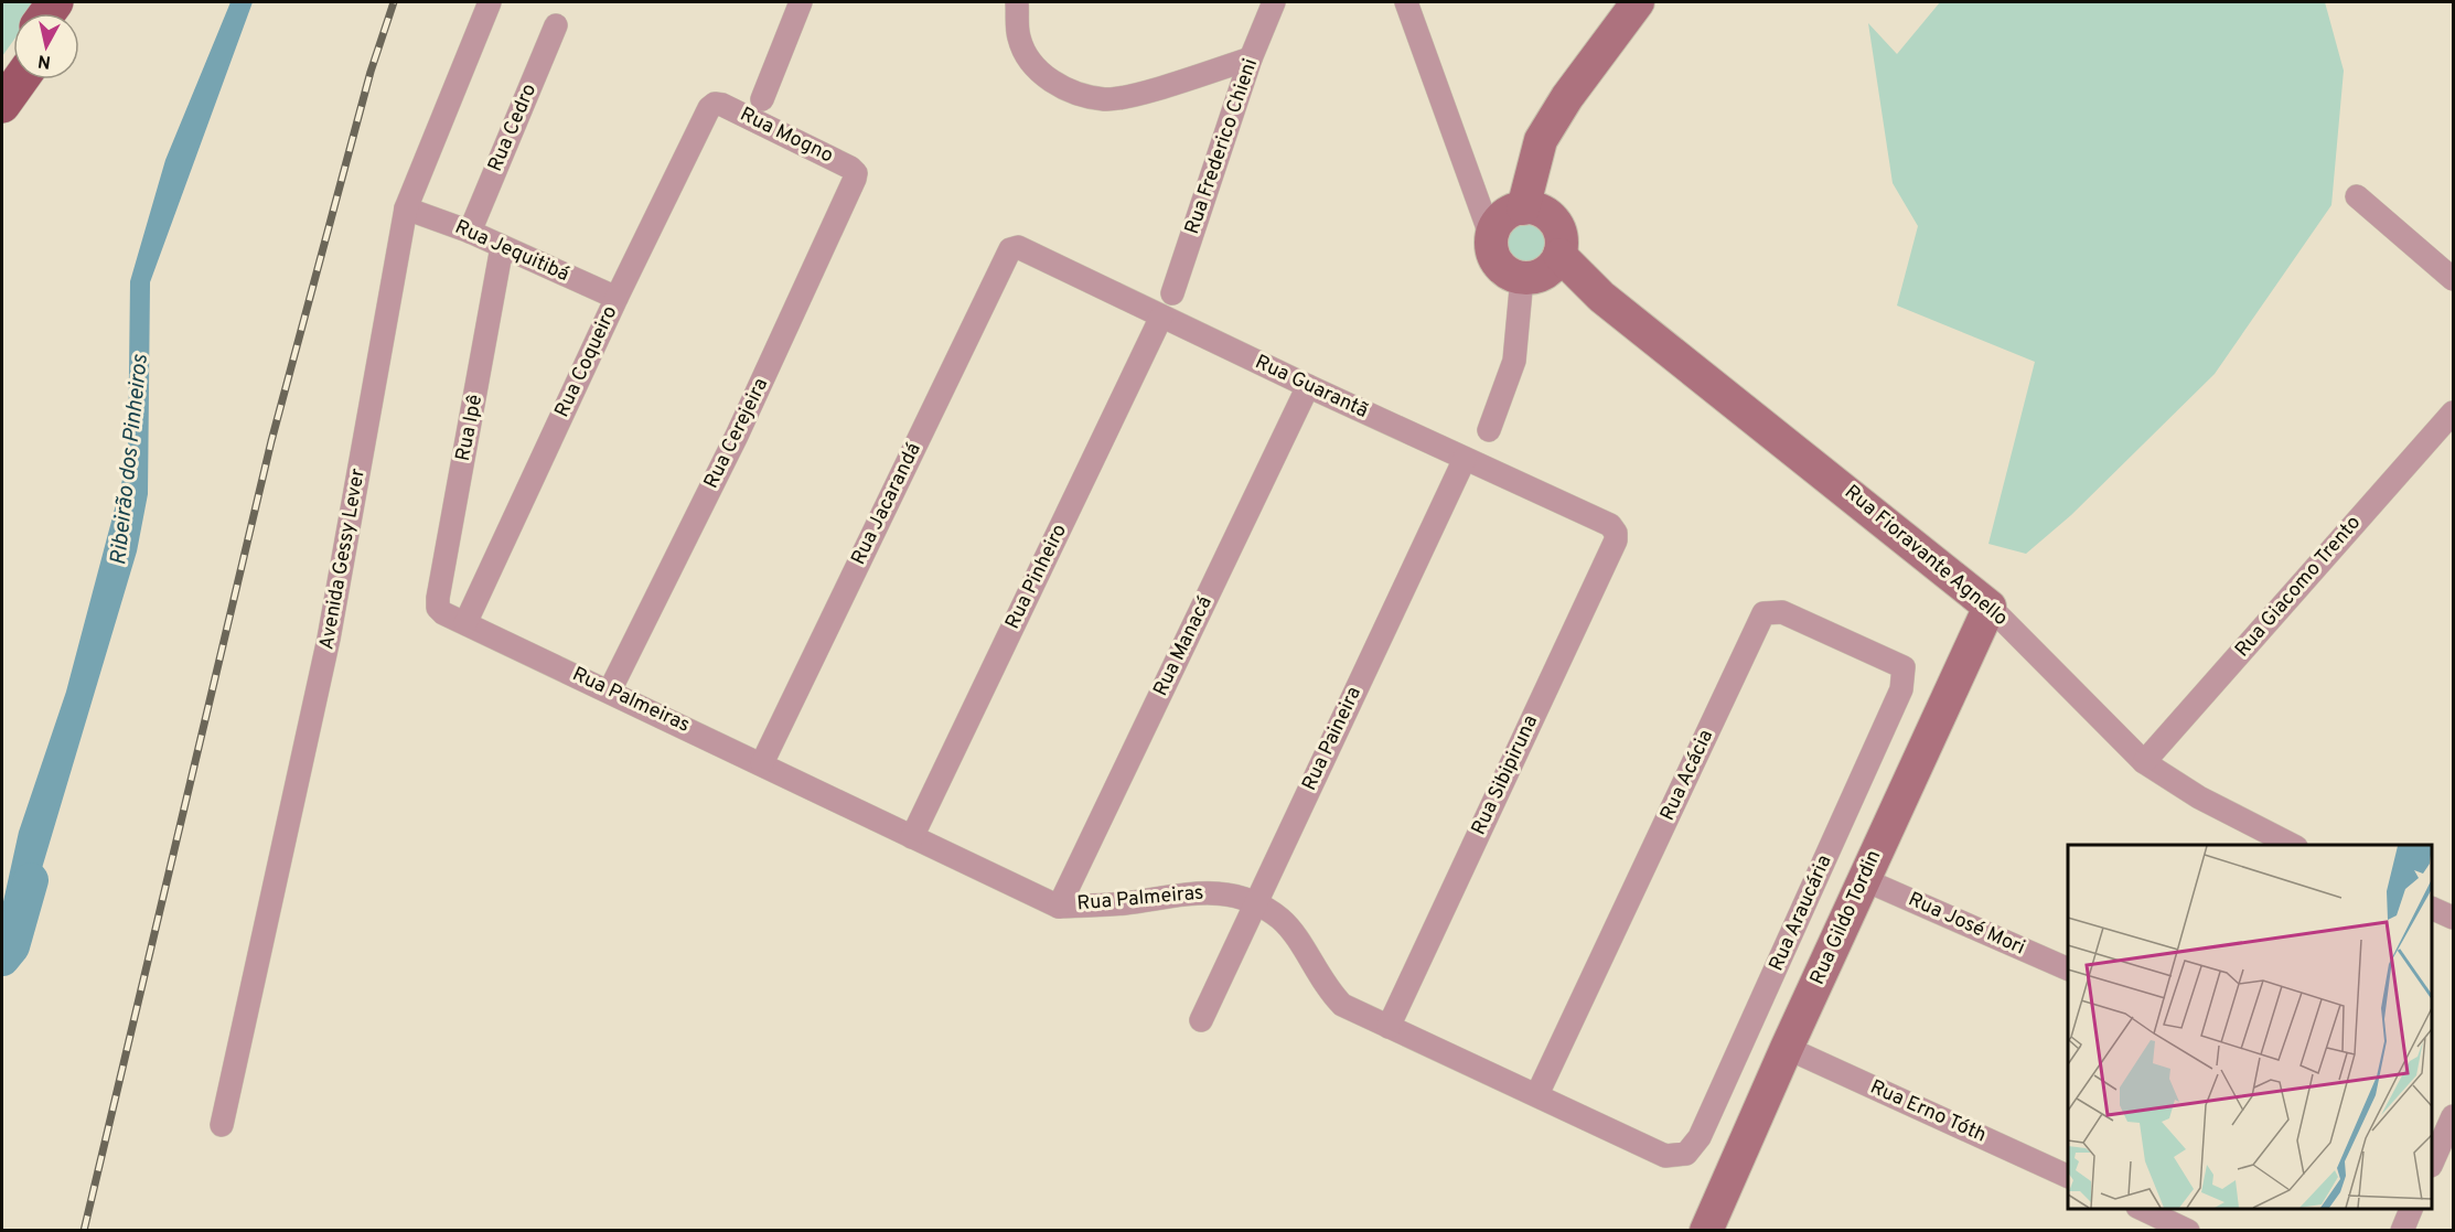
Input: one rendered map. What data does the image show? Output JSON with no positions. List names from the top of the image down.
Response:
{
  "streets": {
    "main road": ["Rua Fioravante Agnello", "Rua Gildo Tordin"],
    "street": [
      "Rua Cedro",
      "Rua Mogno",
      "Rua Frederico Chieni",
      "Rua Jequitibá",
      "Rua Coqueiro",
      "Rua Guarantã",
      "Rua Ipê",
      "Rua Cerejeira",
      "Rua Jacarandá",
      "Avenida Gessy Lever",
      "Rua Pinheiro",
      "Rua Giacomo Trento",
      "Rua Manacá",
      "Rua Palmeiras",
      "Rua Paineira",
      "Rua Sibipiruna",
      "Rua Acácia",
      "Rua Araucária",
      "Rua José Mori",
      "Rua Erno Tóth"
    ]
  },
  "crossings": [
    ["Rua Cedro", "Rua Jequitibá"],
    ["Rua Mogno", "Rua Coqueiro"],
    ["Rua Mogno", "Rua Cerejeira"],
    ["Rua Jequitibá", "Rua Coqueiro"],
    ["Rua Jequitibá", "Rua Ipê"],
    ["Rua Jequitibá", "Avenida Gessy Lever"],
    ["Rua Coqueiro", "Rua Palmeiras"],
    ["Rua Guarantã", "Rua Jacarandá"],
    ["Rua Guarantã", "Rua Pinheiro"],
    ["Rua Guarantã", "Rua Manacá"],
    ["Rua Guarantã", "Rua Paineira"],
    ["Rua Guarantã", "Rua Sibipiruna"],
    ["Rua Ipê", "Rua Palmeiras"],
    ["Rua Cerejeira", "Rua Palmeiras"],
    ["Rua Jacarandá", "Rua Palmeiras"],
    ["Rua Fioravante Agnello", "Rua Giacomo Trento"],
    ["Rua Fioravante Agnello", "Rua Gildo Tordin"],
    ["Rua Pinheiro", "Rua Palmeiras"],
    ["Rua Manacá", "Rua Palmeiras"],
    ["Rua Palmeiras", "Rua Paineira"],
    ["Rua Palmeiras", "Rua Sibipiruna"],
    ["Rua Palmeiras", "Rua Acácia"],
    ["Rua Palmeiras", "Rua Araucária"],
    ["Rua Acácia", "Rua Araucária"],
    ["Rua Gildo Tordin", "Rua José Mori"],
    ["Rua Gildo Tordin", "Rua Erno Tóth"]
  ],
  "water": ["Ribeirão dos Pinheiros"],
  "north": "bottom"
}
